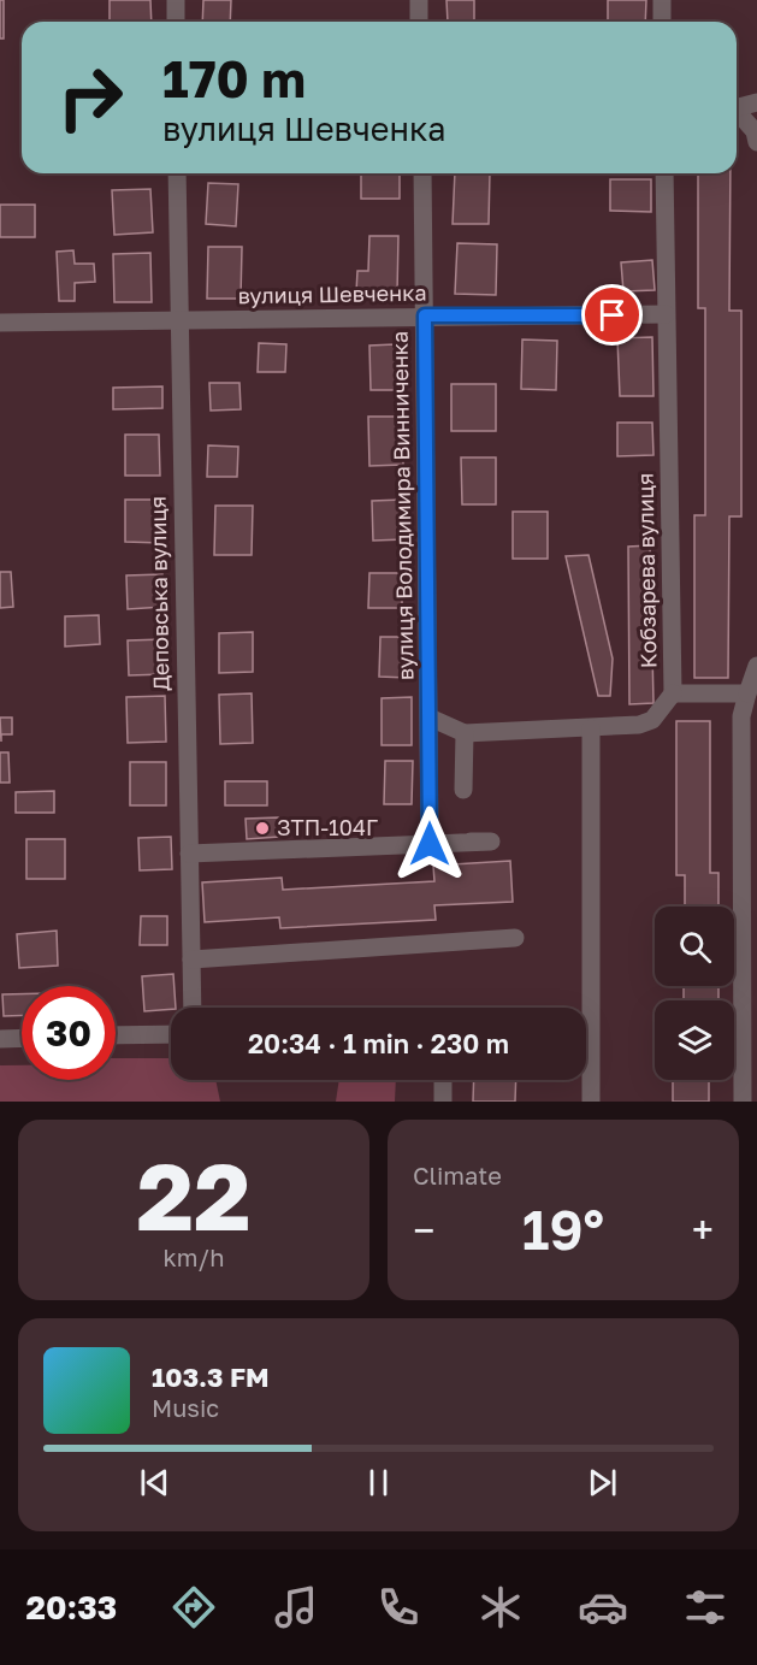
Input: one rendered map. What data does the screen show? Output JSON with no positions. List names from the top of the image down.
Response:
{
  "streets": {
    "street": [
      "вулиця Шевченка",
      "вулиця Володимира Винниченка",
      "Кобзарева вулиця",
      "Деповська вулиця"
    ]
  },
  "crossings": [
    ["вулиця Шевченка", "вулиця Володимира Винниченка"],
    ["вулиця Шевченка", "Кобзарева вулиця"],
    ["вулиця Шевченка", "Деповська вулиця"]
  ],
  "places": ["ЗТП-104Г"],
  "page": {
    "turn": ["170 m", "вулиця Шевченка"],
    "limit": "30",
    "trip": "20:34 · 1 min · 230 m",
    "tile": [
      ["22", "km/h"],
      "Climate"
    ],
    "heat": ["−", "19°", "+"],
    "song": ["103.3 FM", "Music"],
    "tabs": "20:33"
  }
}
